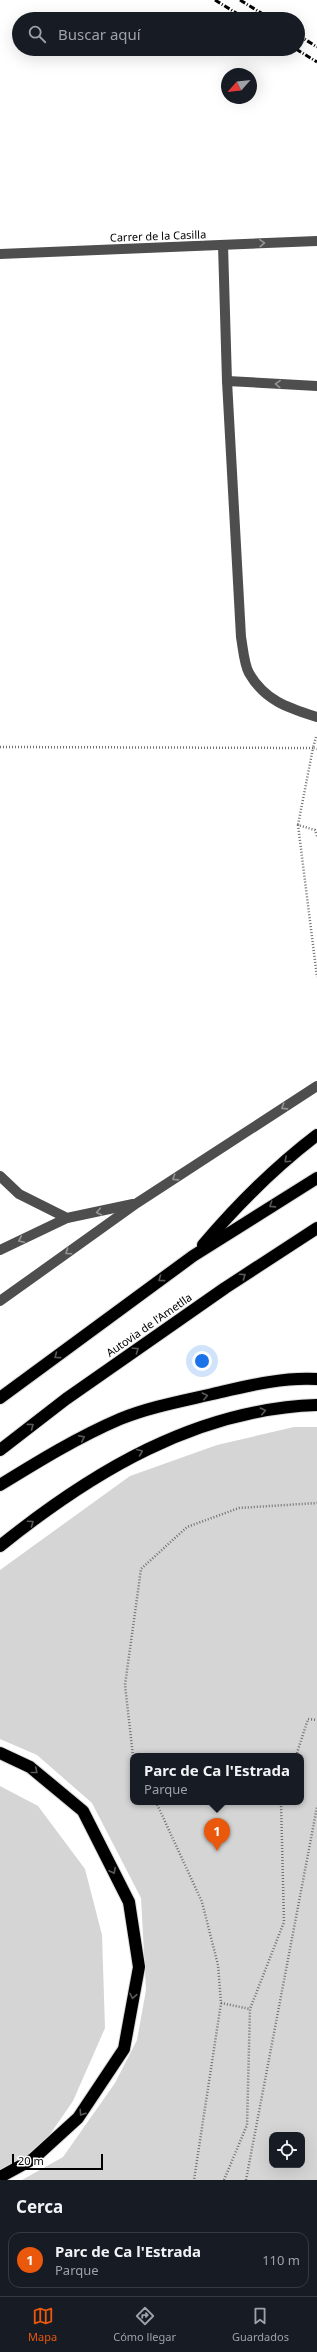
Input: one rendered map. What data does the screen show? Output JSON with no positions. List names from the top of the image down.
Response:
{
  "streets": {
    "highway": ["Autovia de l'Ametlla"],
    "street": ["Carrer de la Casilla"]
  },
  "scale_bar": "20 m",
  "north": "bottom left",
  "page": {
    "search": "Buscar aquí",
    "popup": ["Parc de Ca l'Estrada", "Parque"],
    "pins": "1",
    "scale": "20 m",
    "heading": "Cerca",
    "list": [
      {
        "mark": "1",
        "name": "Parc de Ca l'Estrada",
        "note": "Parque",
        "value": "110 m"
      }
    ],
    "nav": ["Mapa", "Cómo llegar", "Guardados"]
  }
}
